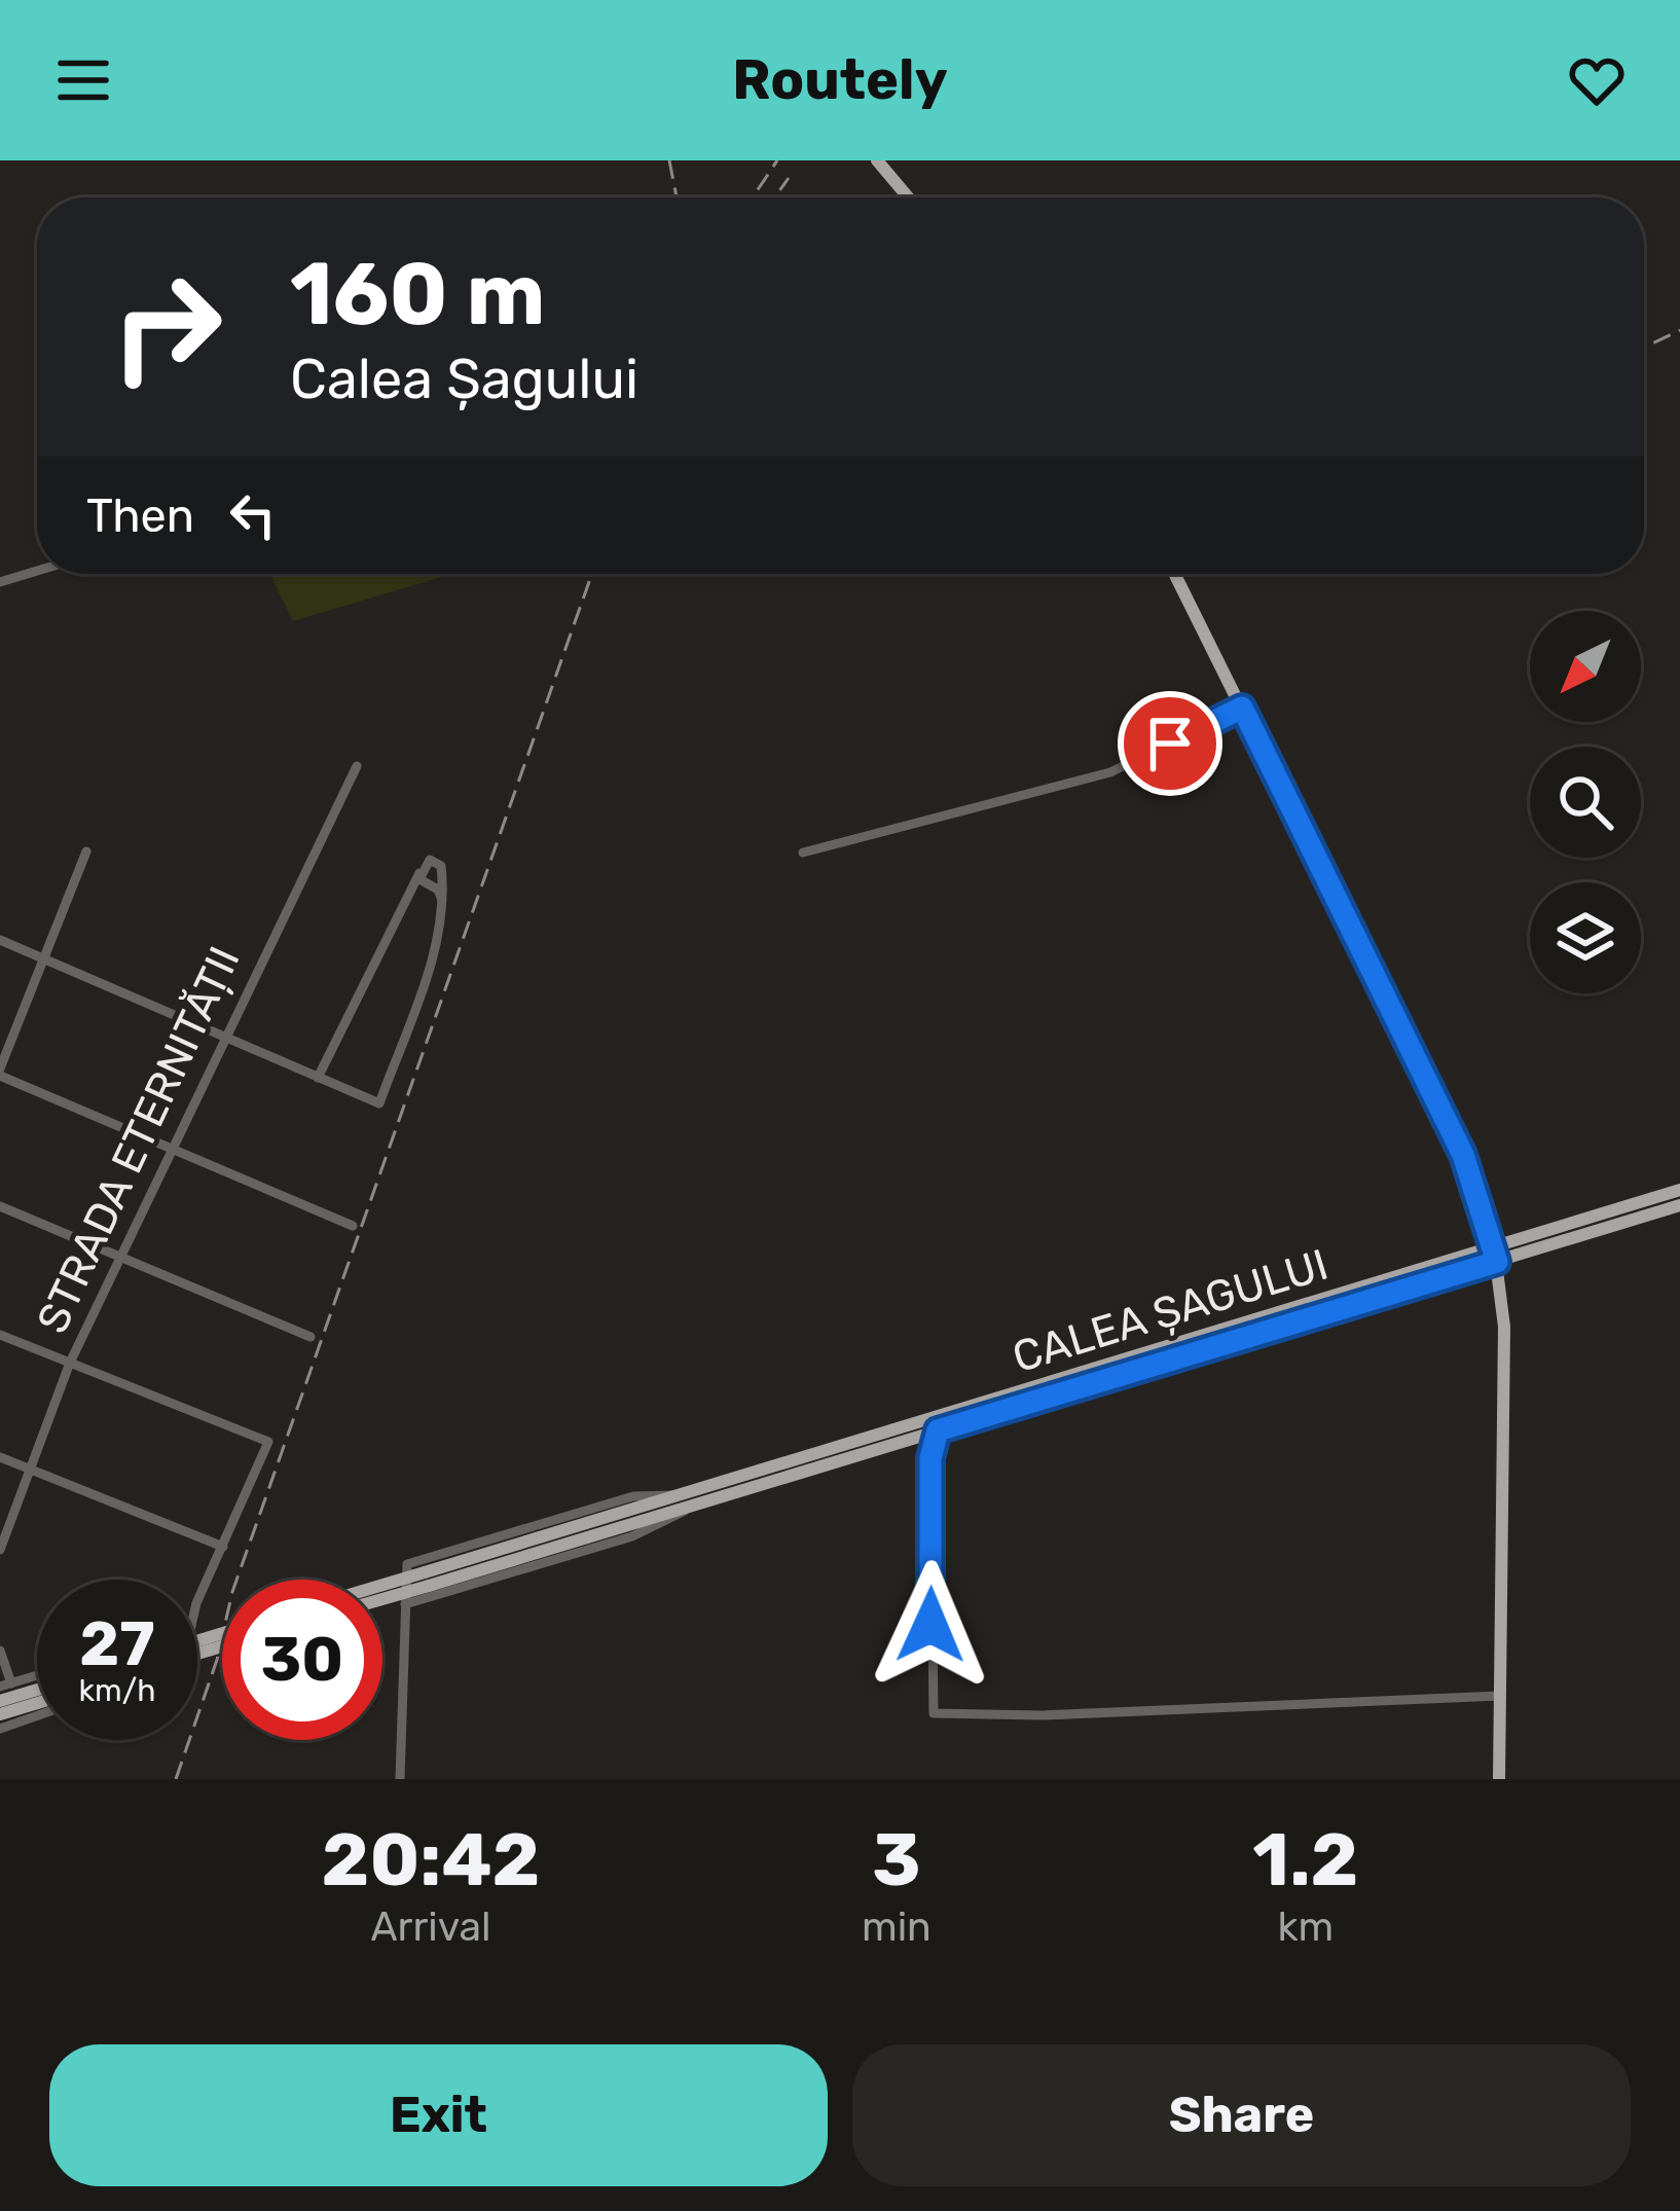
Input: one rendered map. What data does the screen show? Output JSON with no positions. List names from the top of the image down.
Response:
{
  "streets": {
    "main road": ["CALEA ȘAGULUI"],
    "street": ["STRADA ETERNITĂȚII"]
  },
  "north": "bottom left",
  "page": {
    "header": "Routely",
    "turn": ["160 m", "Calea Șagului"],
    "then": "Then",
    "speed": "27 km/h",
    "limit": "30",
    "eta": [
      "20:42",
      "Arrival",
      "3",
      "min",
      "1.2",
      "km"
    ],
    "buttons": ["Exit", "Share"]
  }
}
